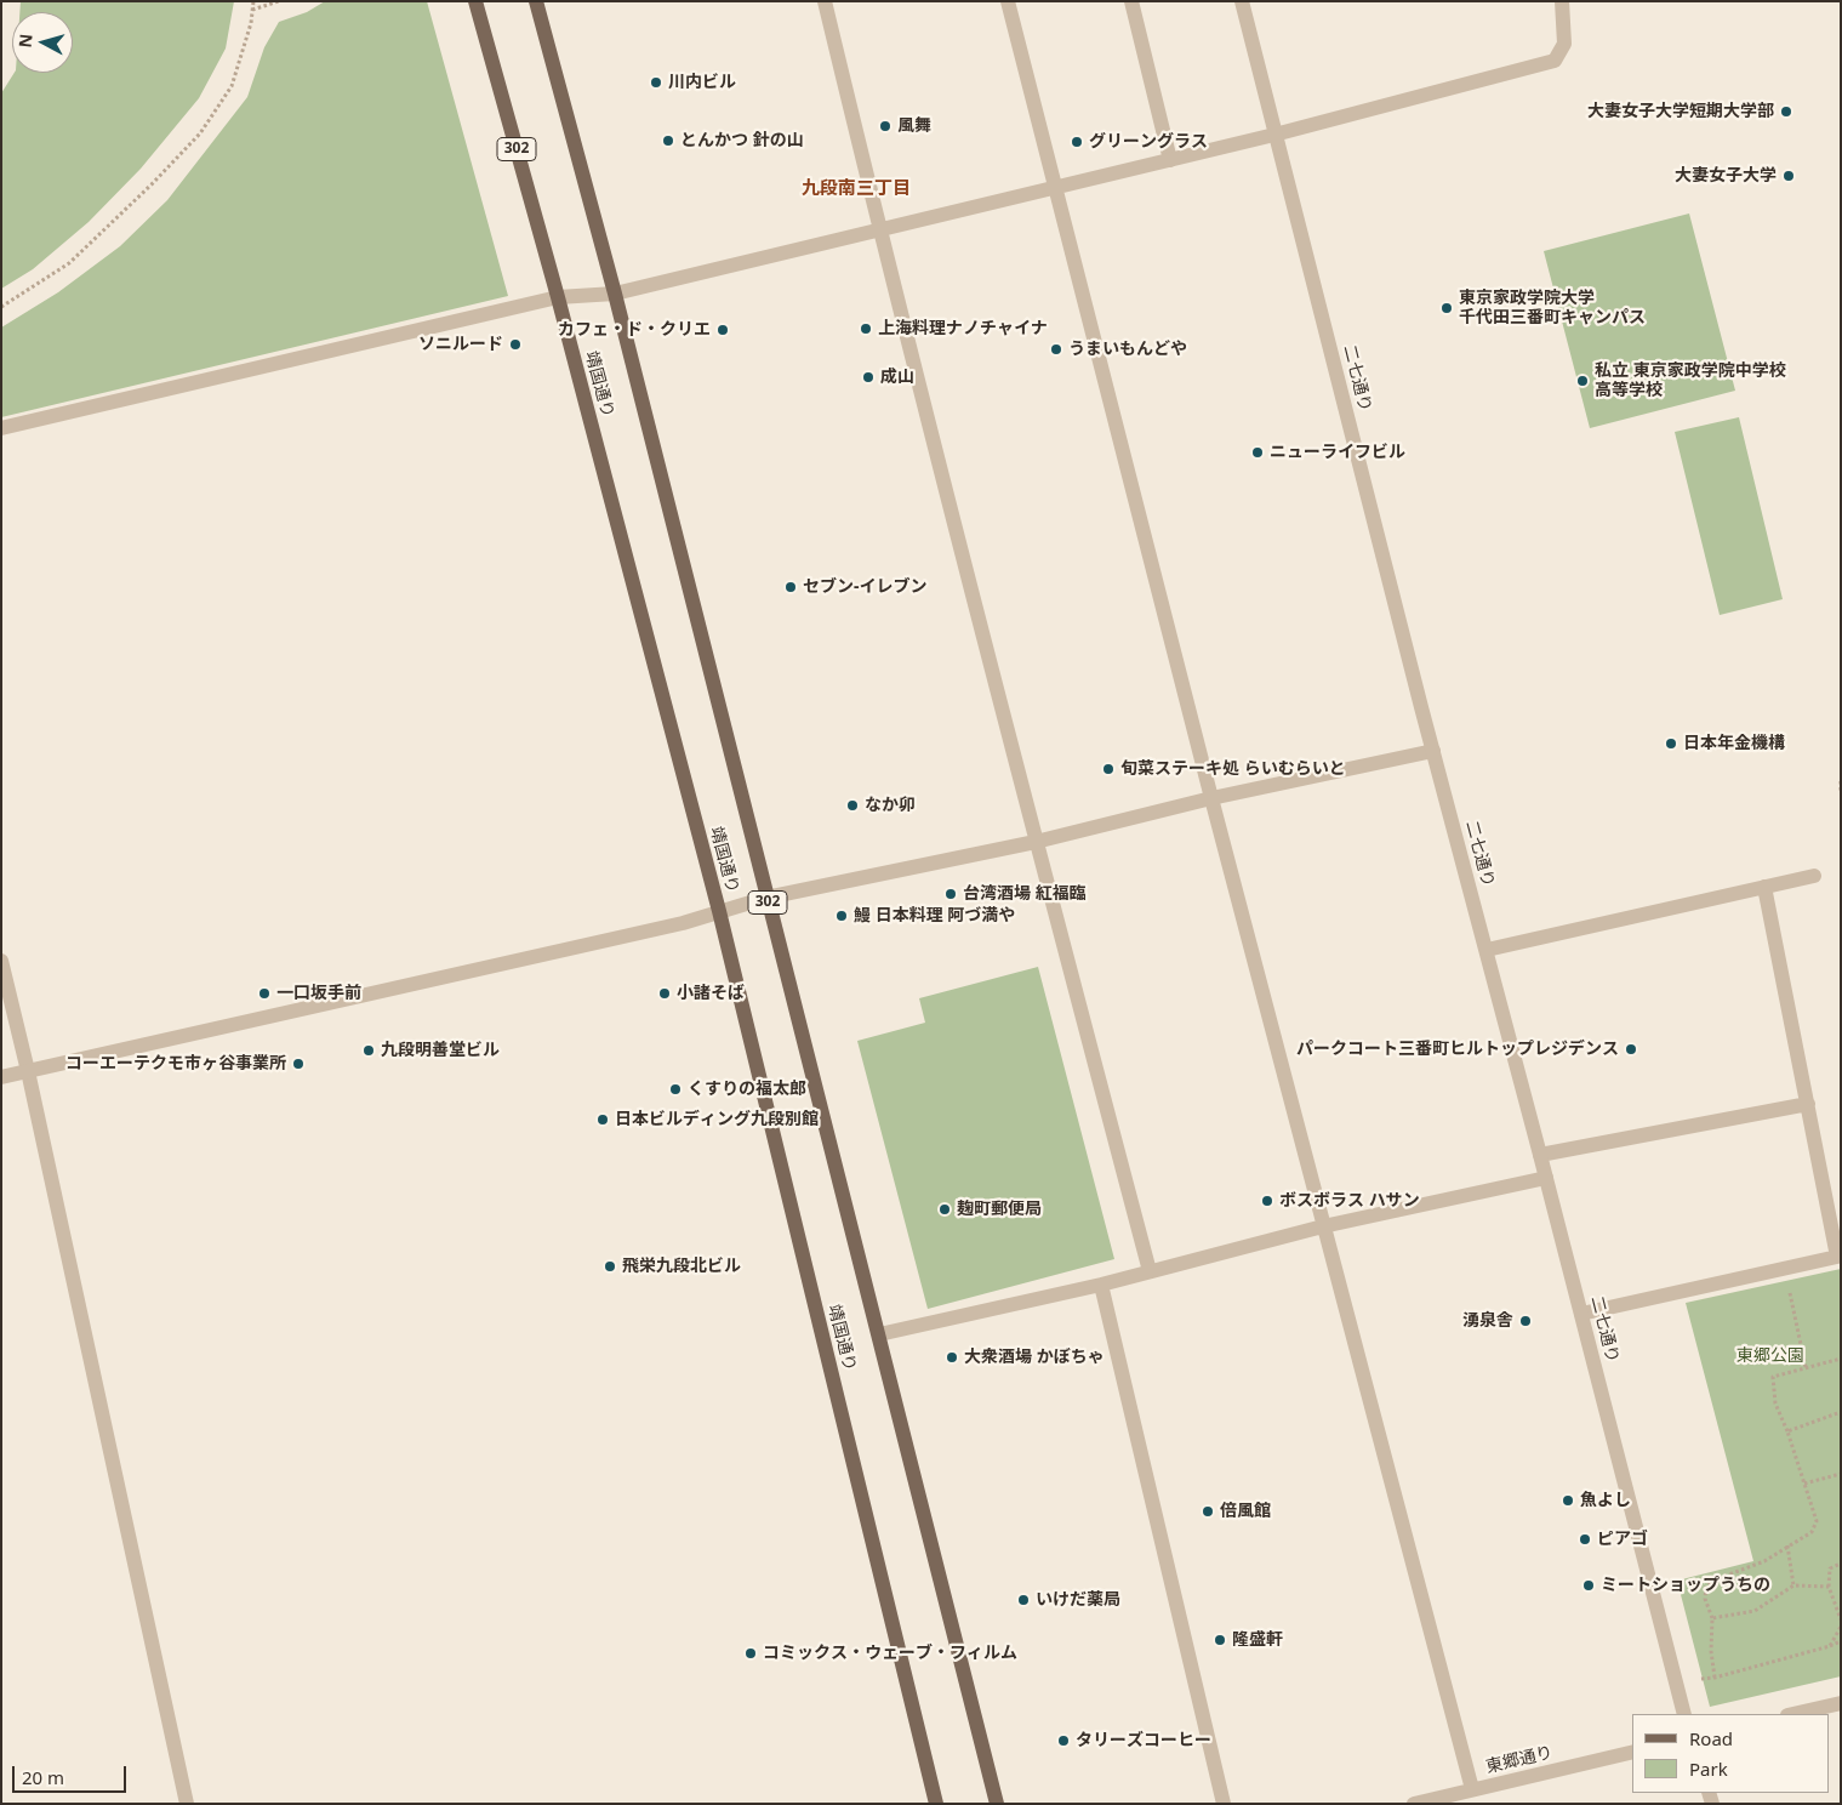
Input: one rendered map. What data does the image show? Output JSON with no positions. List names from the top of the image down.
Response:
{
  "streets": {
    "main road": ["302", "靖国通り"],
    "street": ["二七通り", "東郷通り"]
  },
  "districts": ["九段南三丁目"],
  "parks": ["東郷公園"],
  "places": [
    "川内ビル",
    "大妻女子大学短期大学部",
    "風舞",
    "とんかつ 針の山",
    "グリーングラス",
    "大妻女子大学",
    "東京家政学院大学 千代田三番町キャンパス",
    "上海料理ナノチャイナ",
    "カフェ・ド・クリエ",
    "ソニルード",
    "うまいもんどや",
    "成山",
    "私立 東京家政学院中学校 高等学校",
    "ニューライフビル",
    "セブン-イレブン",
    "日本年金機構",
    "旬菜ステーキ処 らいむらいと",
    "なか卯",
    "台湾酒場 紅福臨",
    "鰻 日本料理 阿づ満や",
    "一口坂手前",
    "小諸そば",
    "パークコート三番町ヒルトップレジデンス",
    "九段明善堂ビル",
    "コーエーテクモ市ヶ谷事業所",
    "くすりの福太郎",
    "日本ビルディング九段別館",
    "ボスボラス ハサン",
    "麹町郵便局",
    "飛栄九段北ビル",
    "湧泉舎",
    "大衆酒場 かぼちゃ",
    "魚よし",
    "倍風館",
    "ピアゴ",
    "ミートショップうちの",
    "いけだ薬局",
    "隆盛軒",
    "コミックス・ウェーブ・フィルム",
    "タリーズコーヒー"
  ],
  "legend": ["Road", "Park"],
  "scale_bar": "20 m",
  "north": "left"
}
